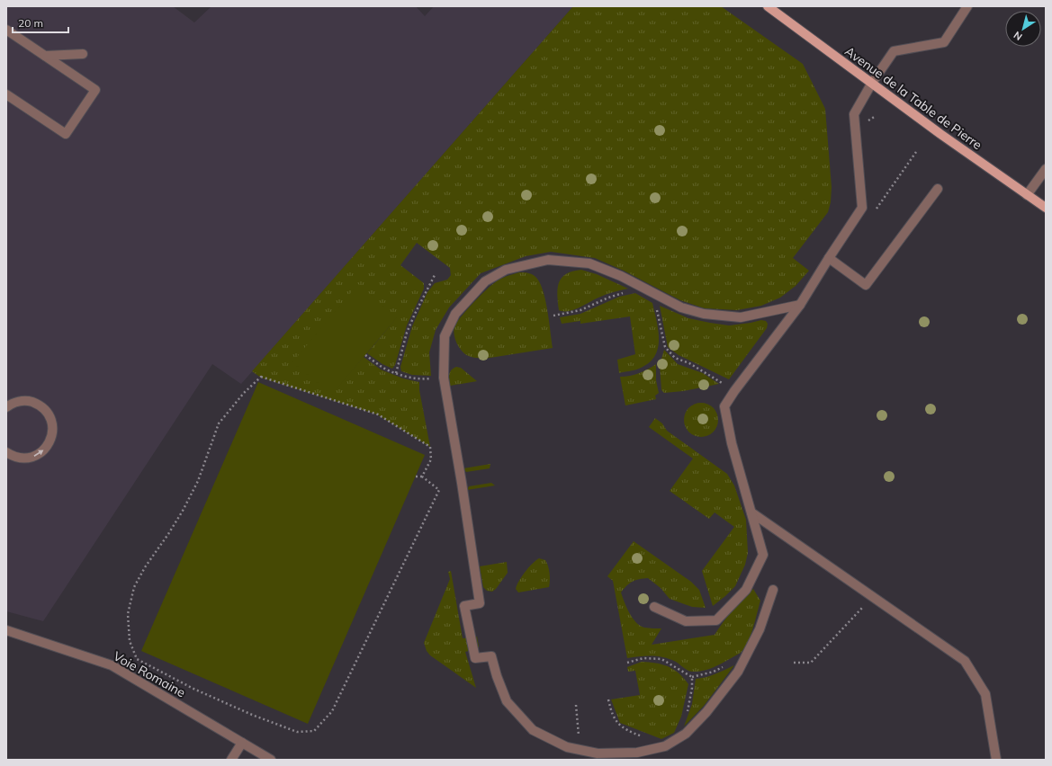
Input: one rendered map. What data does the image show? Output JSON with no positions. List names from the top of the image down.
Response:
{
  "streets": {
    "main road": ["Avenue de la Table de Pierre"],
    "street": ["Voie Romaine"]
  },
  "scale_bar": "20 m",
  "north": "bottom left"
}
